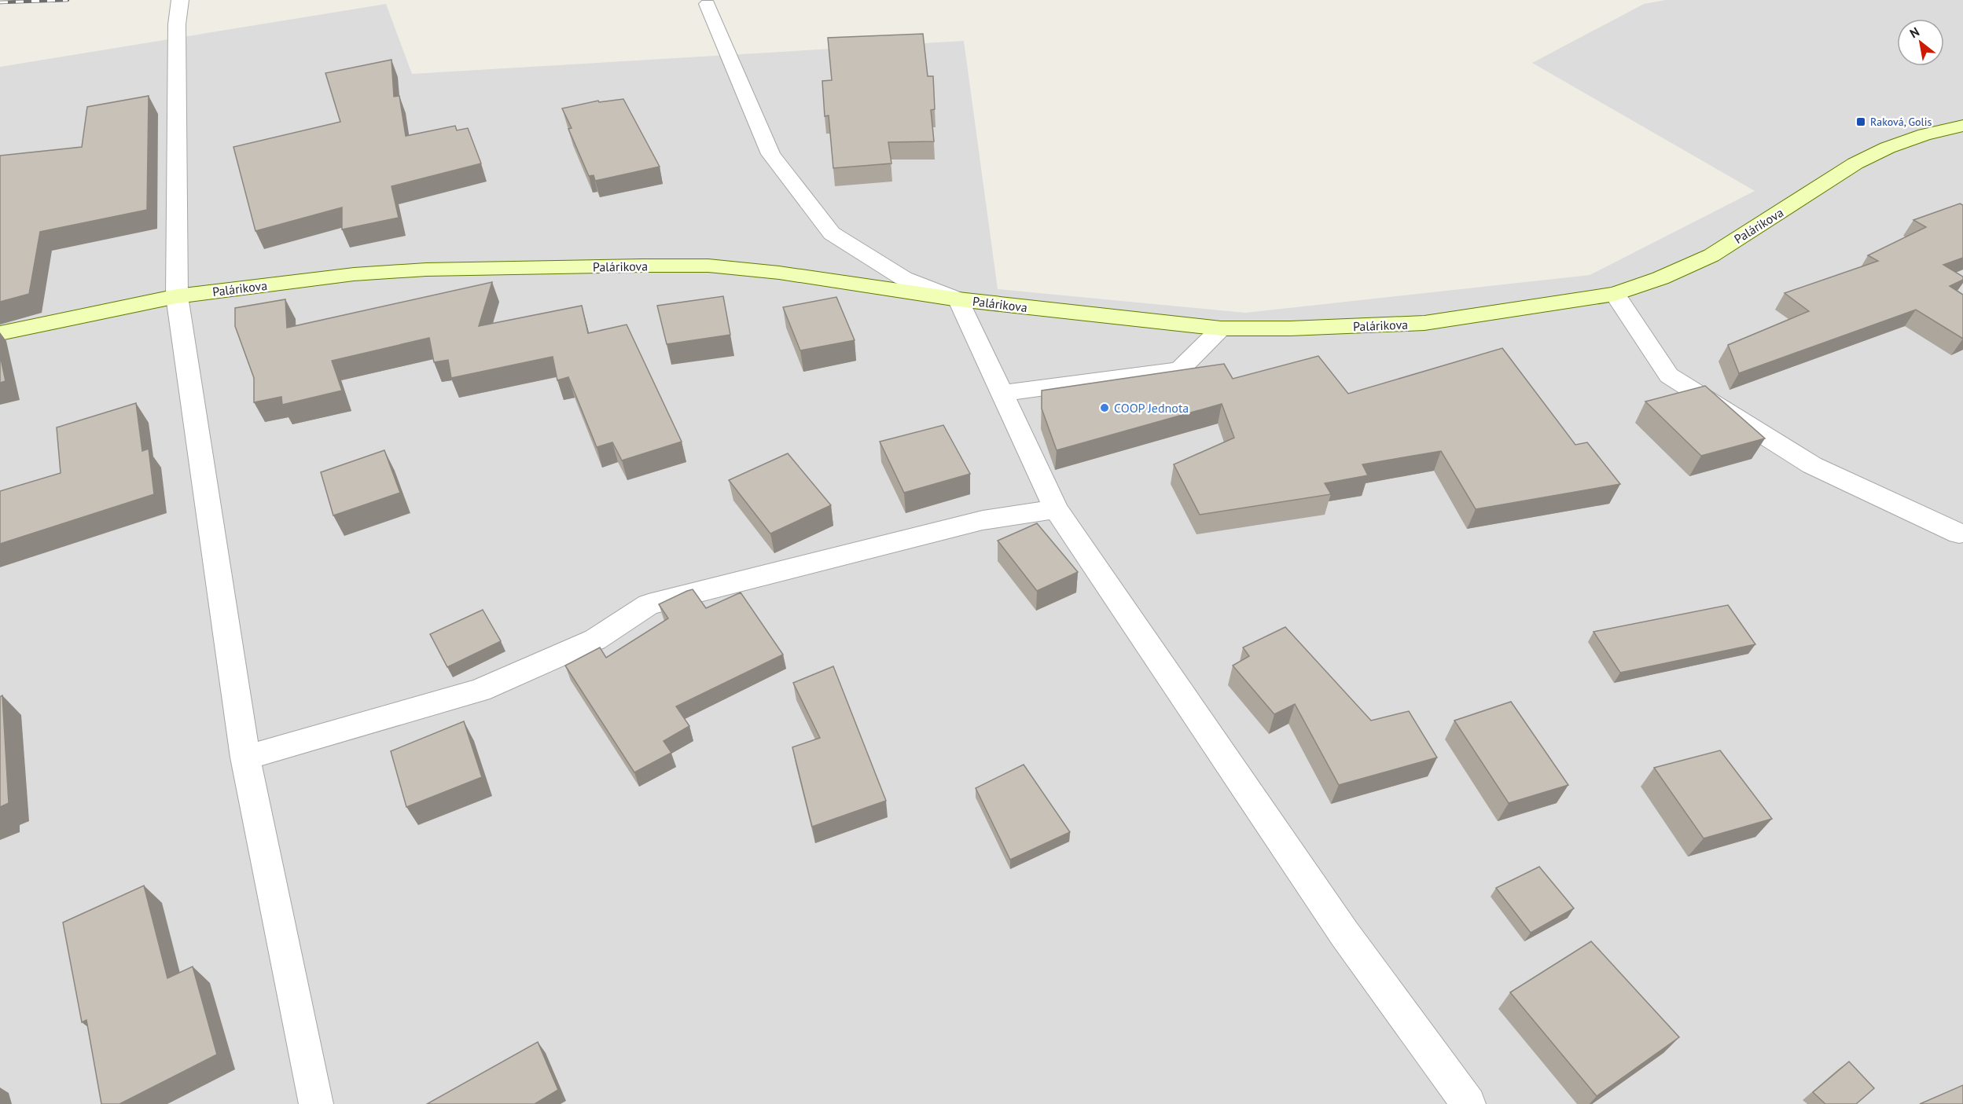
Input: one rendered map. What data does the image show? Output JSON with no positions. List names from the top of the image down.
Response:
{
  "streets": {
    "main road": ["Palárikova"]
  },
  "places": {
    "transit": ["Raková, Golis"],
    "other": ["COOP Jednota"]
  },
  "north": "top left"
}
